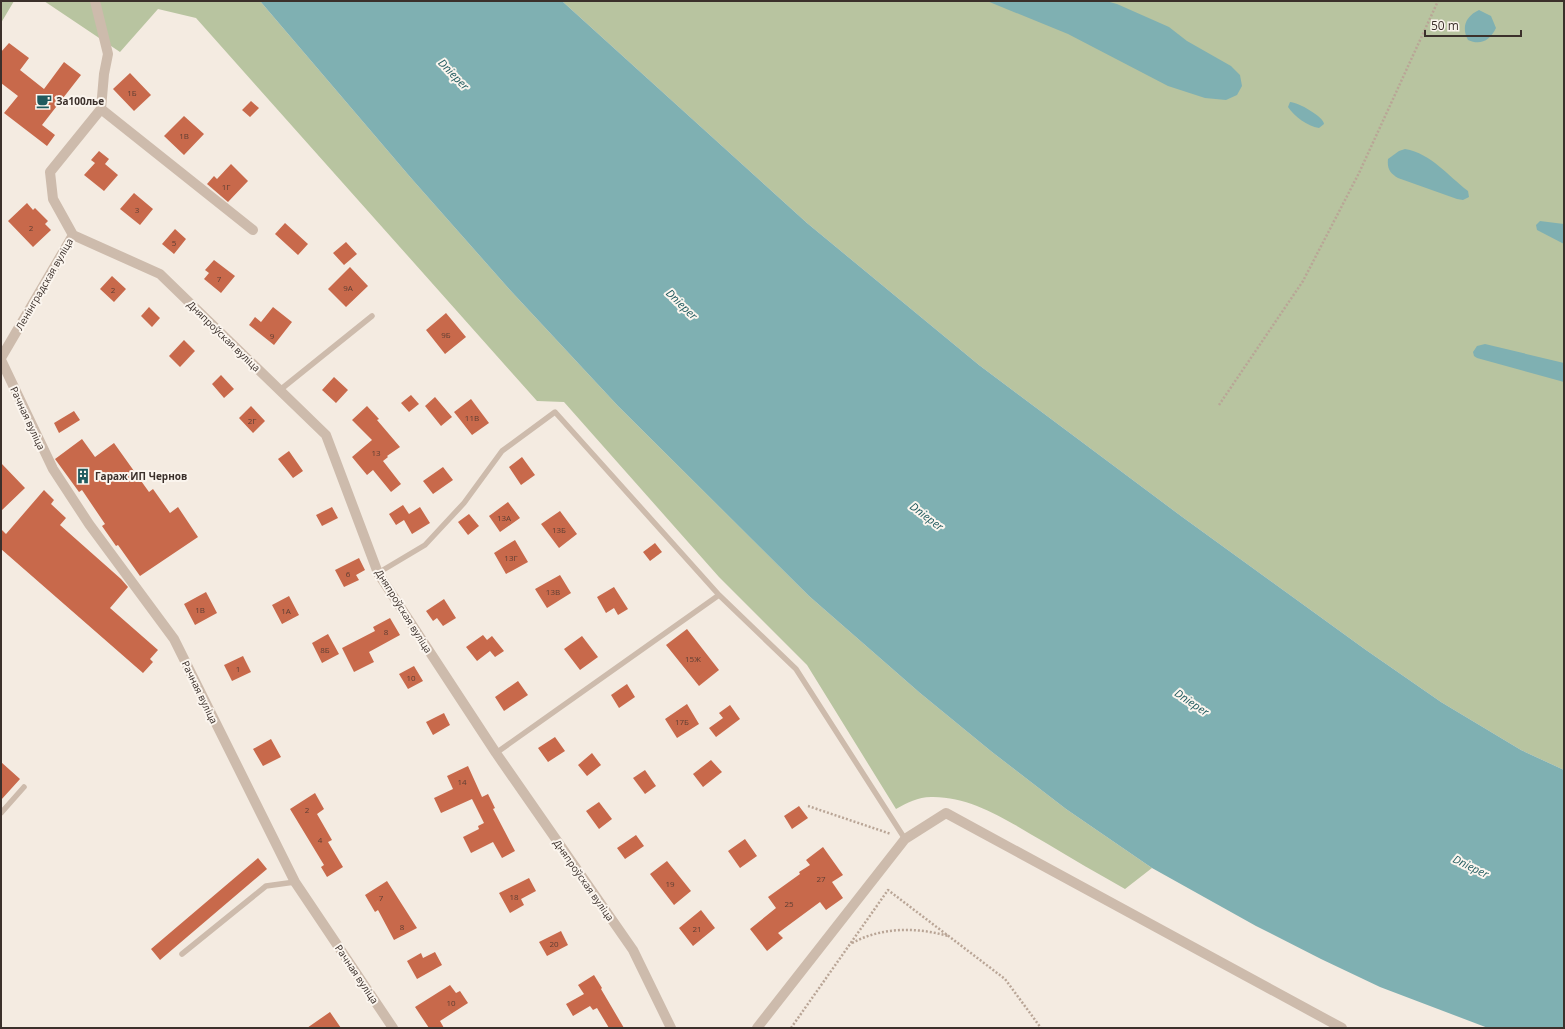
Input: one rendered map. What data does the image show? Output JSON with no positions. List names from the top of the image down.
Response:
{
  "streets": {
    "street": ["Ленінградская вуліца", "Дняпроўская вуліца", "Рачная вуліца"]
  },
  "crossings": [
    ["Ленінградская вуліца", "Дняпроўская вуліца"],
    ["Ленінградская вуліца", "Рачная вуліца"]
  ],
  "water": ["Dnieper"],
  "places": {
    "cafe": ["За100лье"],
    "building": ["Гараж ИП Чернов"]
  },
  "house_numbers": [
    "1Б",
    "1В",
    "1Г",
    "3",
    "2",
    "5",
    "7",
    "9А",
    "2",
    "9Б",
    "9",
    "11В",
    "2Г",
    "13",
    "13А",
    "13Б",
    "13Г",
    "6",
    "13В",
    "1В",
    "1А",
    "8",
    "8Б",
    "15Ж",
    "1",
    "10",
    "17Б",
    "14",
    "2",
    "4",
    "27",
    "19",
    "18",
    "7",
    "25",
    "8",
    "21",
    "20",
    "10"
  ],
  "scale_bar": "50 m"
}
